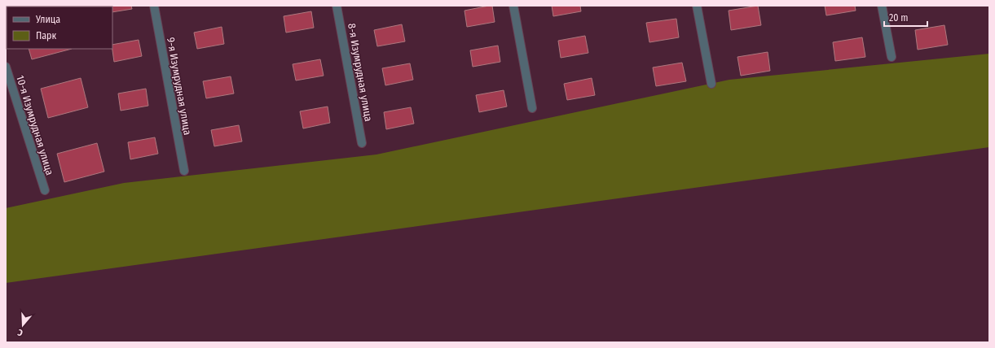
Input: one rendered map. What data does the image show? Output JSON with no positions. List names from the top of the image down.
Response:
{
  "streets": {
    "street": ["8-я Изумрудная улица", "9-я Изумрудная улица", "10-я Изумрудная улица"]
  },
  "legend": ["Улица", "Парк"],
  "scale_bar": "20 m",
  "north": "bottom"
}
